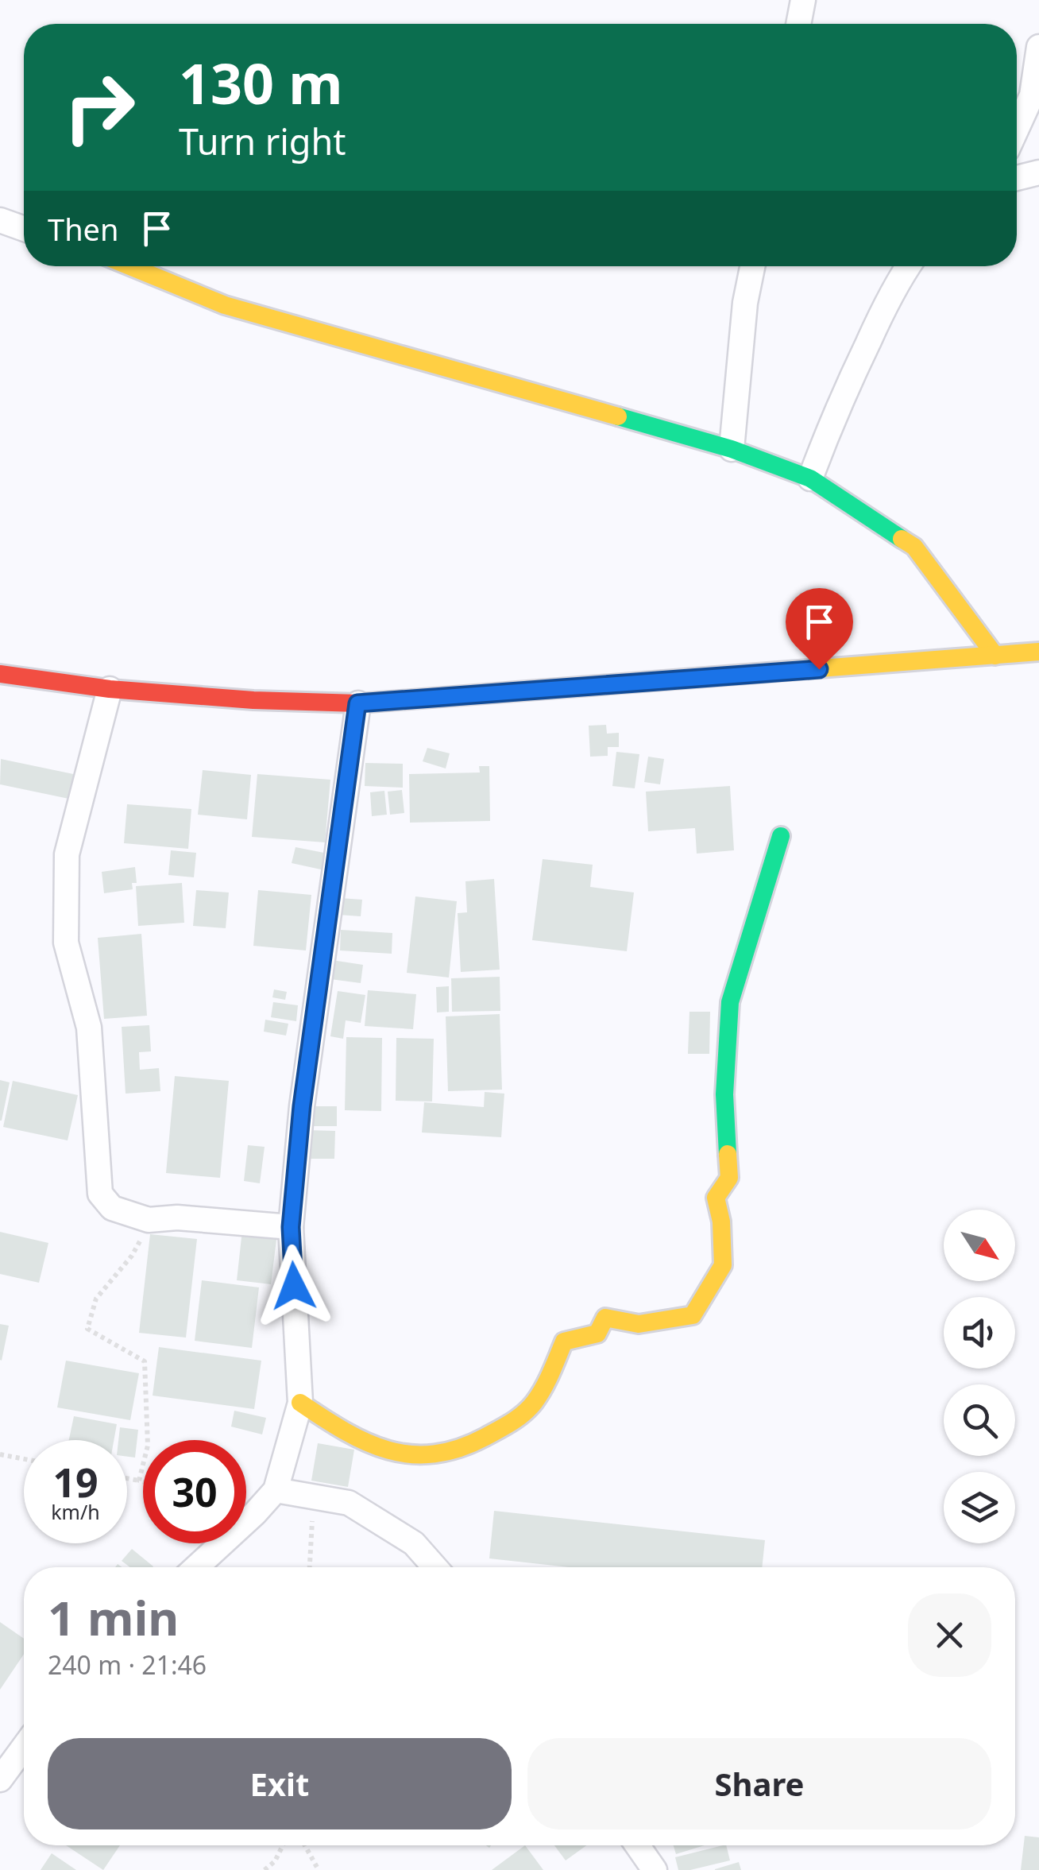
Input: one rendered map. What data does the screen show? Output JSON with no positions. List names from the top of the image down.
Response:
{
  "north": "bottom right",
  "page": {
    "turn": ["130 m", "Turn right"],
    "then": "Then",
    "speed": "19 km/h",
    "limit": "30",
    "heading": ["1 min", "240 m · 21:46"],
    "buttons": ["Exit", "Share"]
  }
}
